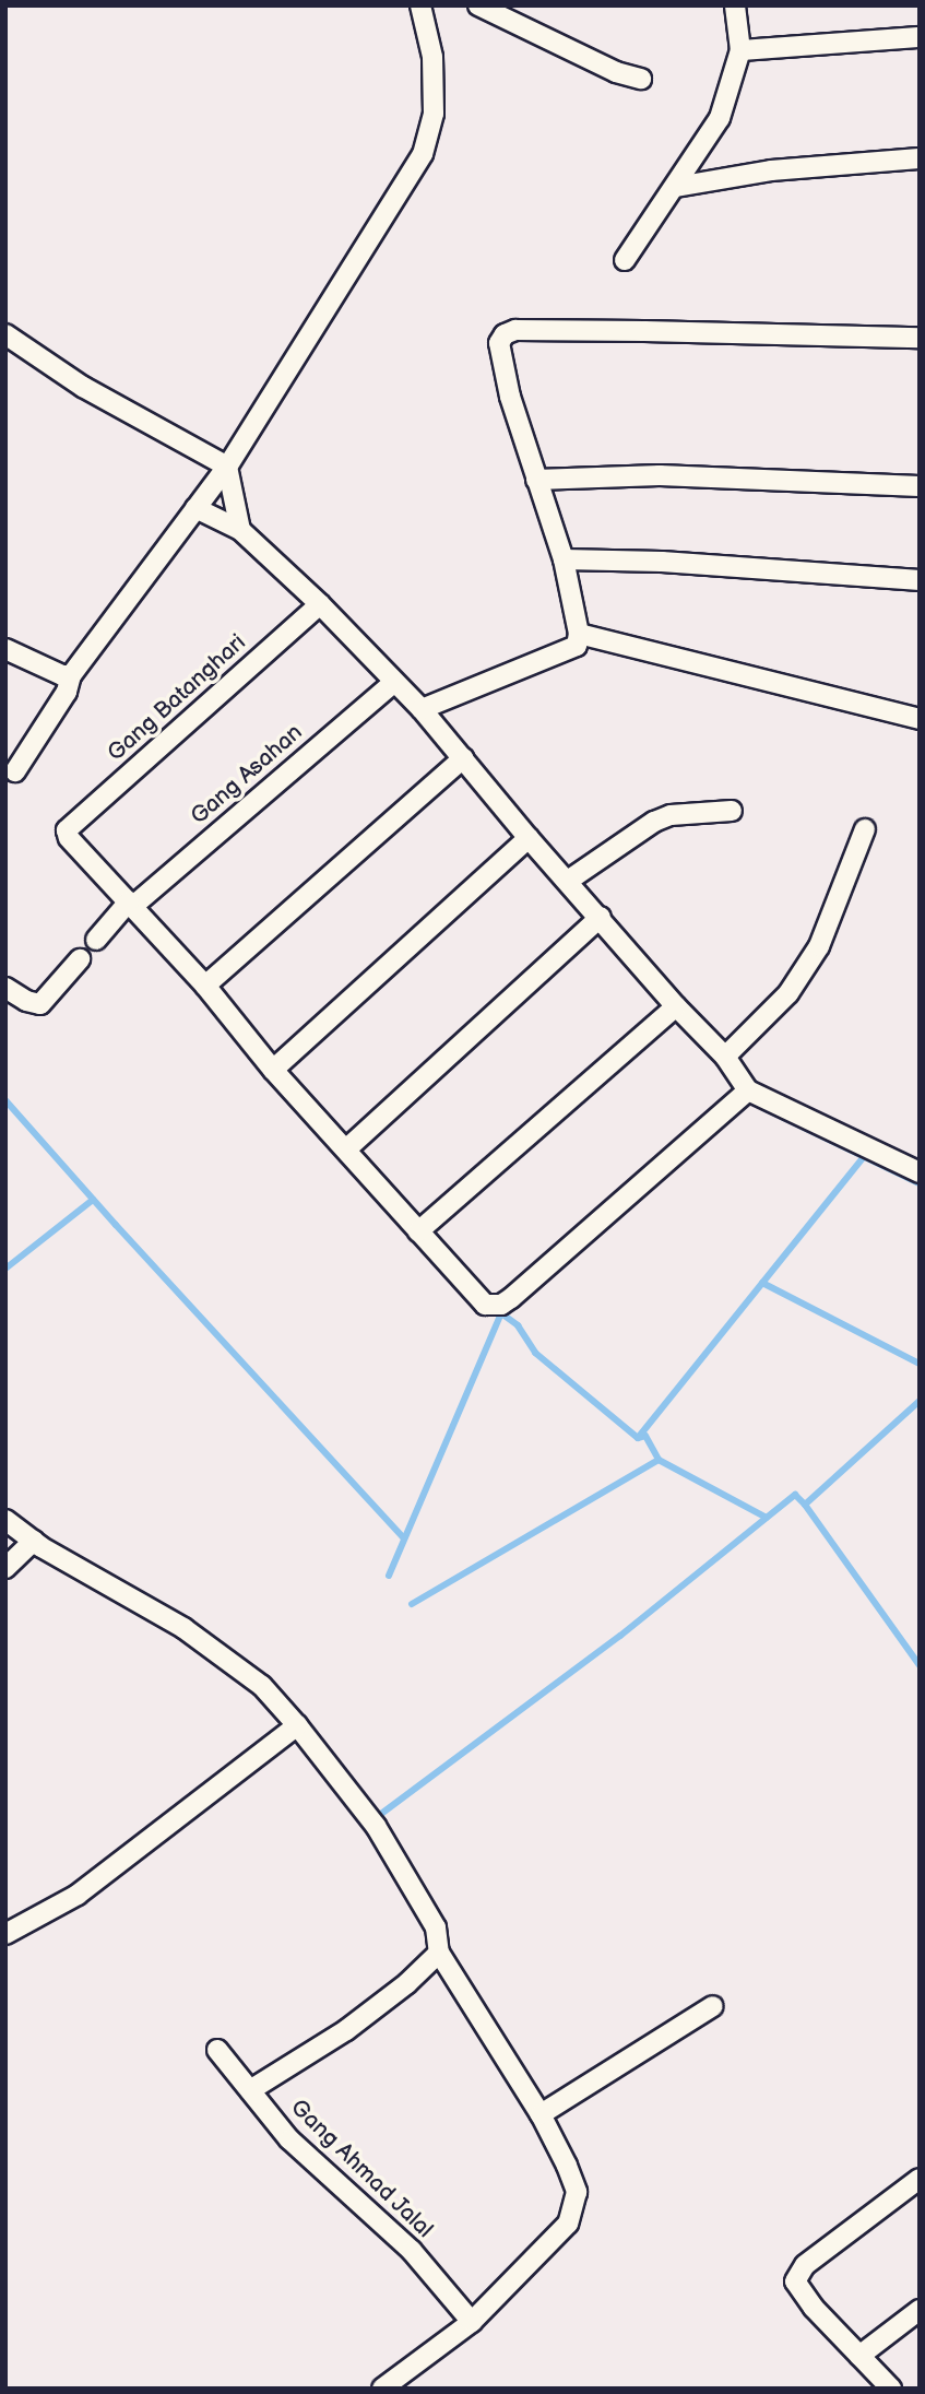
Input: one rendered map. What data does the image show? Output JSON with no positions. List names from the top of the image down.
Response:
{
  "streets": {
    "street": ["Gang Batanghari", "Gang Asahan", "Gang Ahmad Jalal"]
  },
  "crossings": [
    ["Gang Batanghari", "Gang Asahan"]
  ]
}
